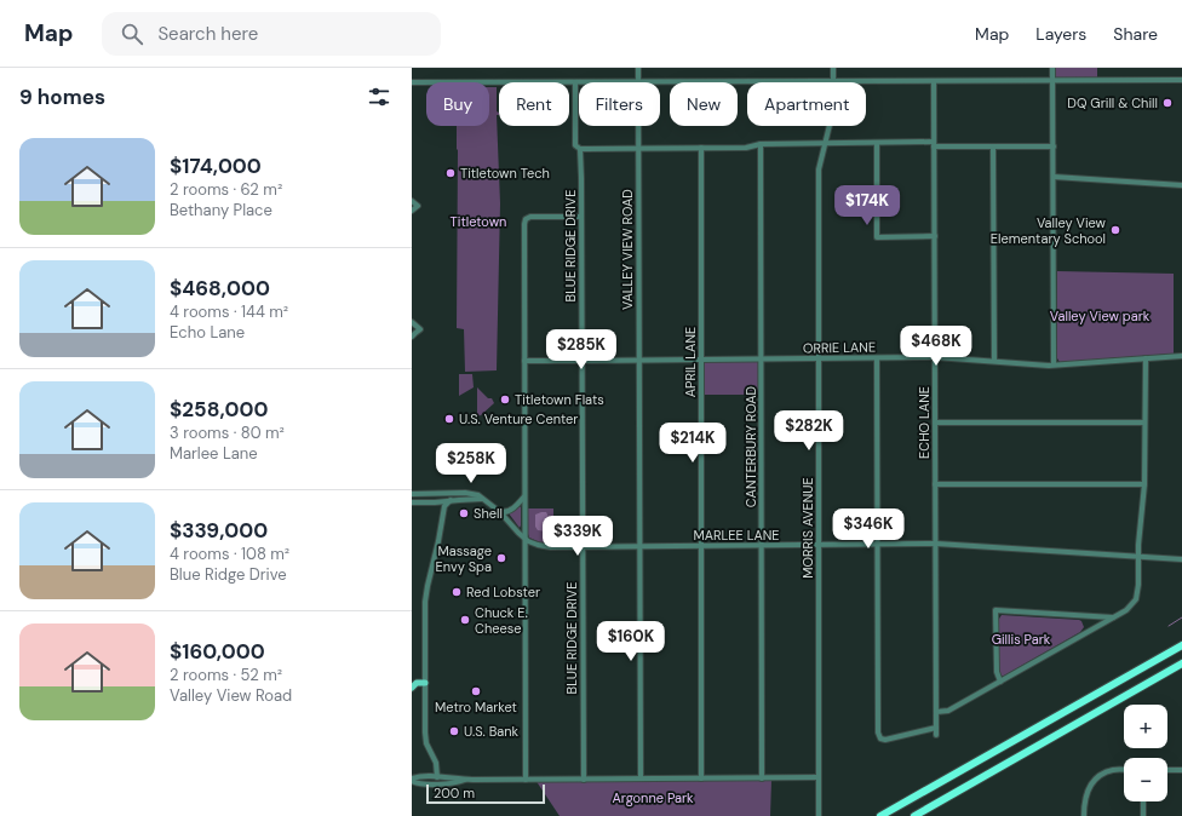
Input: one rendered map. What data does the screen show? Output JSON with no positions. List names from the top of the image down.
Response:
{
  "streets": {
    "street": [
      "BLUE RIDGE DRIVE",
      "VALLEY VIEW ROAD",
      "ORRIE LANE",
      "APRIL LANE",
      "ECHO LANE",
      "CANTERBURY ROAD",
      "MORRIS AVENUE",
      "MARLEE LANE"
    ]
  },
  "crossings": [
    ["BLUE RIDGE DRIVE", "ORRIE LANE"],
    ["BLUE RIDGE DRIVE", "MARLEE LANE"],
    ["VALLEY VIEW ROAD", "ORRIE LANE"],
    ["VALLEY VIEW ROAD", "MARLEE LANE"],
    ["ORRIE LANE", "APRIL LANE"],
    ["ORRIE LANE", "ECHO LANE"],
    ["ORRIE LANE", "CANTERBURY ROAD"],
    ["ORRIE LANE", "MORRIS AVENUE"],
    ["APRIL LANE", "MARLEE LANE"],
    ["ECHO LANE", "MARLEE LANE"],
    ["CANTERBURY ROAD", "MARLEE LANE"],
    ["MORRIS AVENUE", "MARLEE LANE"]
  ],
  "parks": [
    "Titletown",
    "Valley View park",
    "Gillis Park",
    "Argonne Park"
  ],
  "places": [
    "DQ Grill & Chill",
    "Titletown Tech",
    "Valley View Elementary School",
    "Titletown Flats",
    "U.S. Venture Center",
    "Shell",
    "Massage Envy Spa",
    "Red Lobster",
    "Chuck E. Cheese",
    "Metro Market",
    "U.S. Bank"
  ],
  "scale_bar": "200 m",
  "page": {
    "header": "Map",
    "search": "Search here",
    "nav": ["Map", "Layers", "Share"],
    "heading": "9 homes",
    "chip": [
      "Buy",
      "Rent",
      "Filters",
      "New",
      "Apartment"
    ],
    "list": [
      {
        "name": "$174,000",
        "note": "2 rooms · 62 m² · Bethany Place"
      },
      {
        "name": "$468,000",
        "note": "4 rooms · 144 m² · Echo Lane"
      },
      {
        "name": "$258,000",
        "note": "3 rooms · 80 m² · Marlee Lane"
      },
      {
        "name": "$339,000",
        "note": "4 rooms · 108 m² · Blue Ridge Drive"
      },
      {
        "name": "$160,000",
        "note": "2 rooms · 52 m² · Valley View Road"
      }
    ],
    "price": [
      "$174K",
      "$468K",
      "$285K",
      "$282K",
      "$214K",
      "$258K",
      "$346K",
      "$339K",
      "$160K"
    ],
    "map_buttons": ["+", "−"],
    "scale": "200 m"
  }
}
